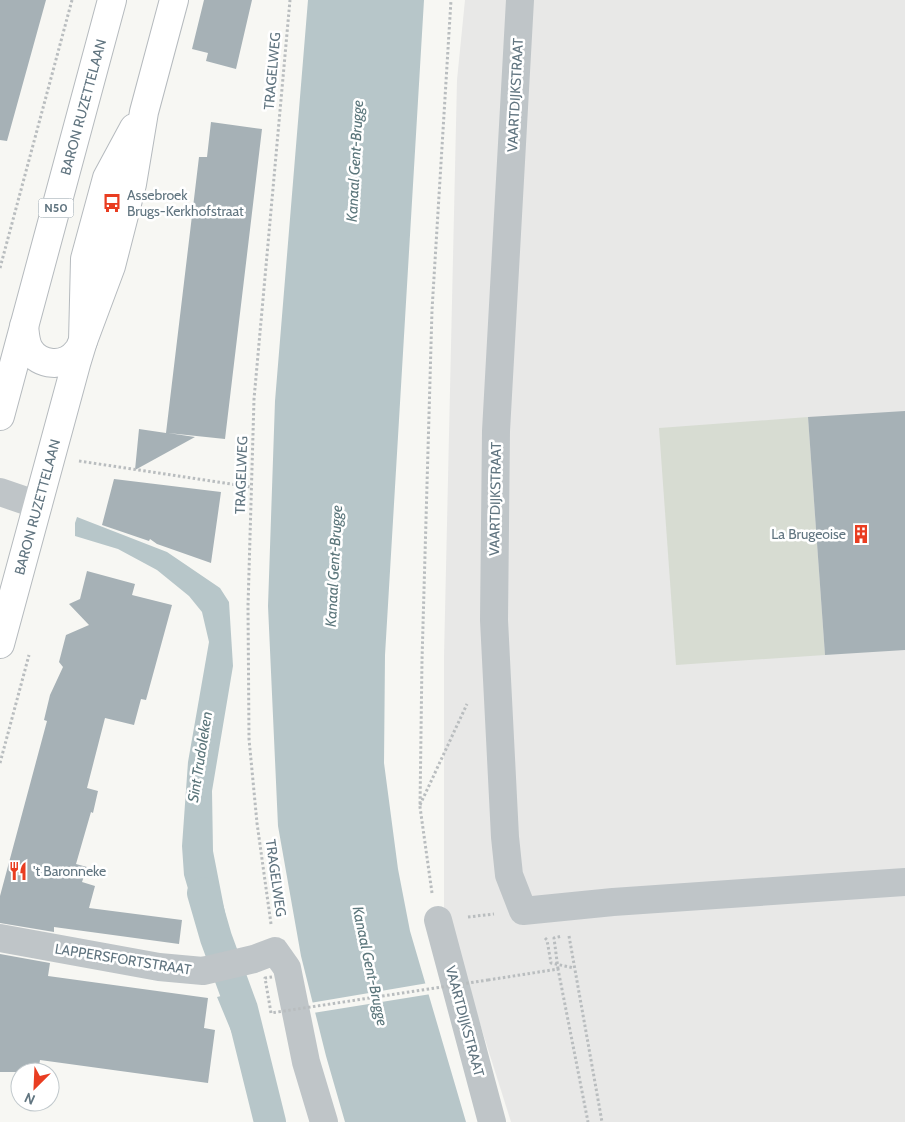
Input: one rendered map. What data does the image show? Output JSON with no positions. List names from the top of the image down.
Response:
{
  "streets": {
    "main road": ["BARON RUZETTELAAN", "N50"],
    "street": ["VAARTDIJKSTRAAT", "LAPPERSFORTSTRAAT"],
    "path": ["TRAGELWEG"]
  },
  "crossings": [
    ["TRAGELWEG", "LAPPERSFORTSTRAAT"],
    ["BARON RUZETTELAAN", "N50"]
  ],
  "water": ["Kanaal Gent-Brugge", "Sint Trudoleken"],
  "places": {
    "bus stop": ["Assebroek Brugs-Kerkhofstraat"],
    "building": ["La Brugeoise"],
    "restaurant": ["'t Baronneke"]
  },
  "north": "bottom left"
}
